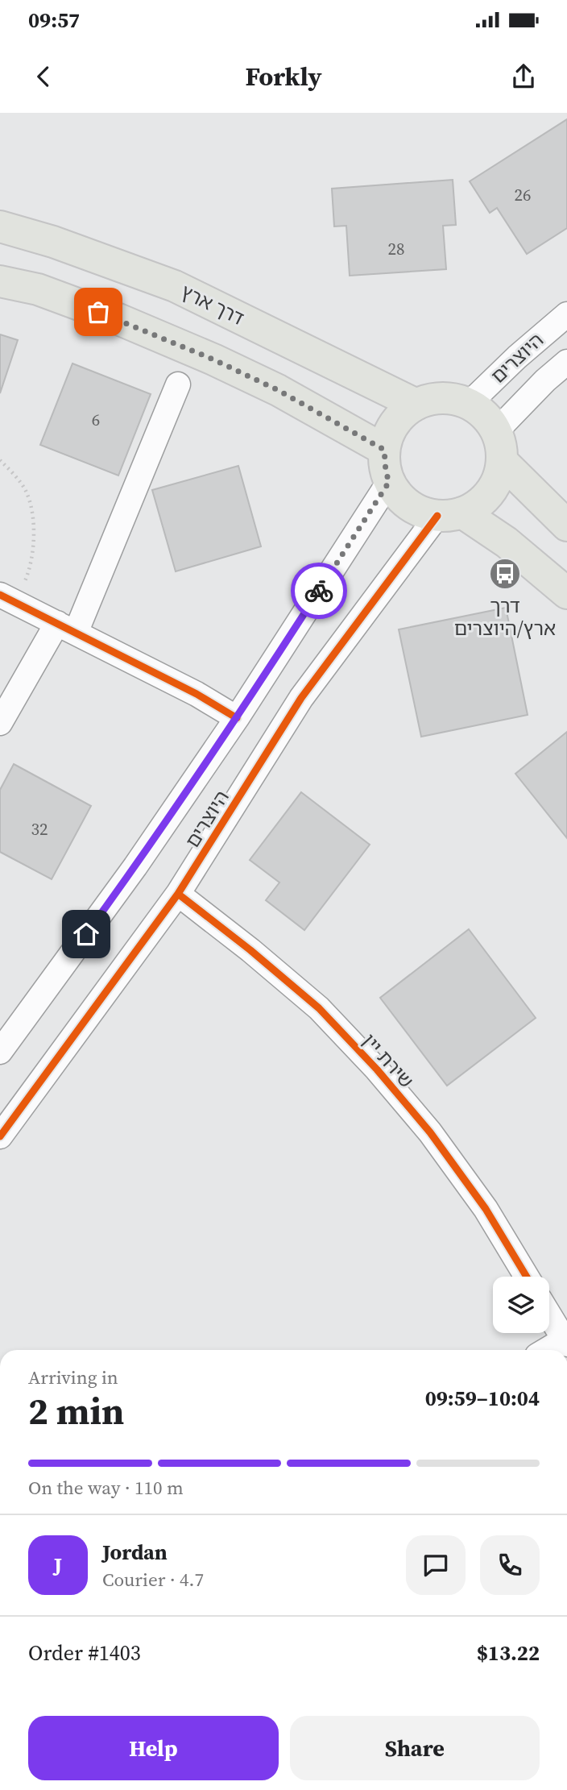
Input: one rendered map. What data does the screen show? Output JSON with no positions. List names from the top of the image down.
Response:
{
  "streets": {
    "main road": ["דרך ארץ"],
    "street": ["היוצרים", "שירת יין"]
  },
  "crossings": [
    ["דרך ארץ", "היוצרים"],
    ["היוצרים", "שירת יין"]
  ],
  "places": {
    "bus stop": ["דרך ארץ/היוצרים"]
  },
  "house_numbers": [
    "26",
    "28",
    "6",
    "32"
  ],
  "page": {
    "status": "09:57",
    "header": "Forkly",
    "heading": ["2 min", "Arriving in", "09:59–10:04"],
    "panel": [
      "Jordan",
      "Courier · 4.7",
      "Order #1403",
      "$13.22"
    ],
    "bar": "On the way · 110 m",
    "round": "J",
    "buttons": ["Help", "Share"]
  }
}
